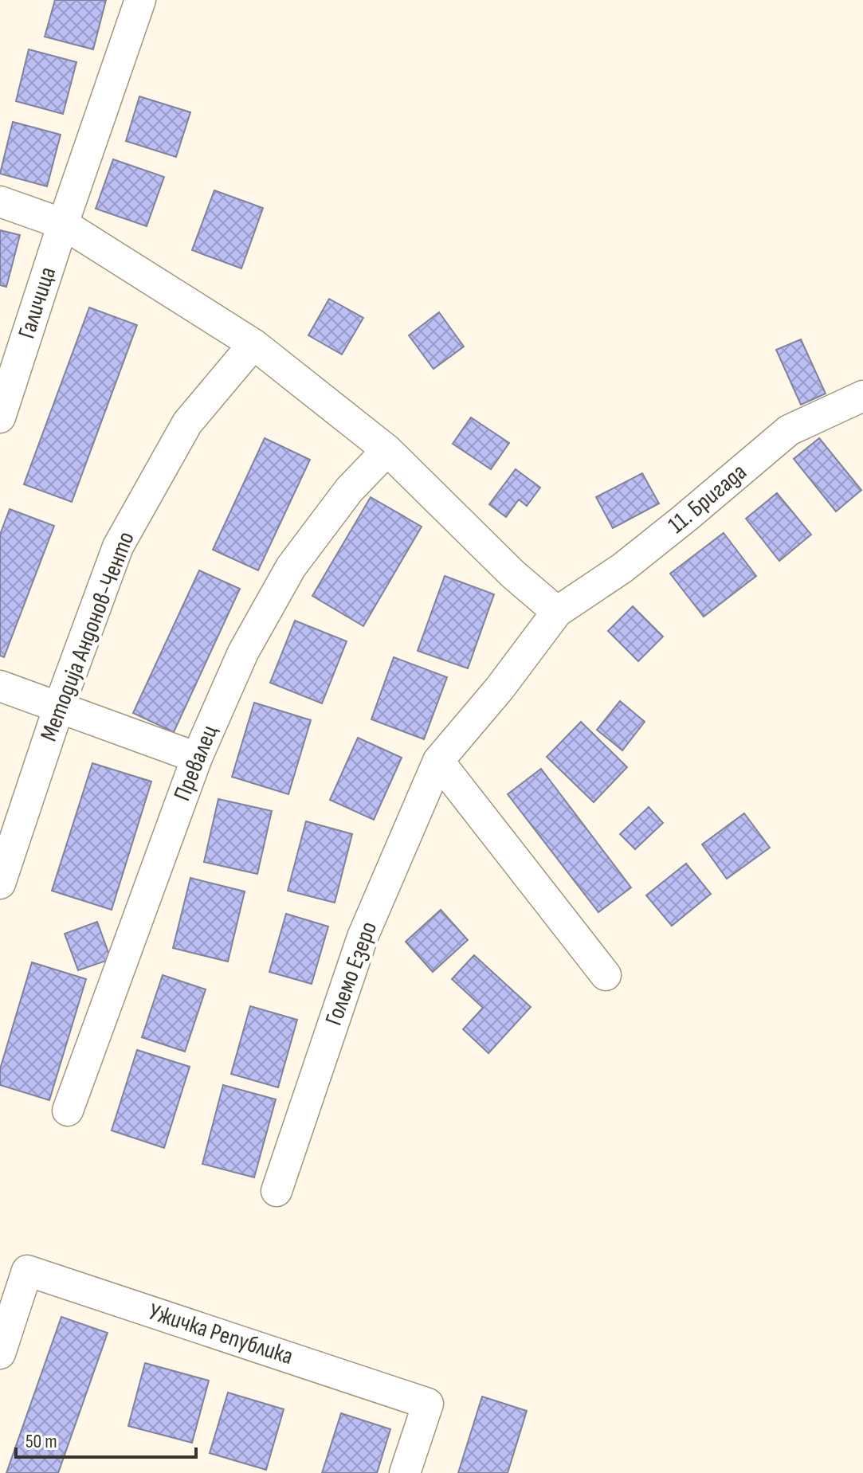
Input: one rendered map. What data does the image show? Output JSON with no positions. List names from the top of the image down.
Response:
{
  "streets": {
    "street": [
      "Галичица",
      "11. Бригада",
      "Методија Андонов-Ченто",
      "Превалец",
      "Големо Езеро",
      "Ужичка Република"
    ]
  },
  "crossings": [
    ["11. Бригада", "Големо Езеро"]
  ],
  "scale_bar": "50 m"
}
